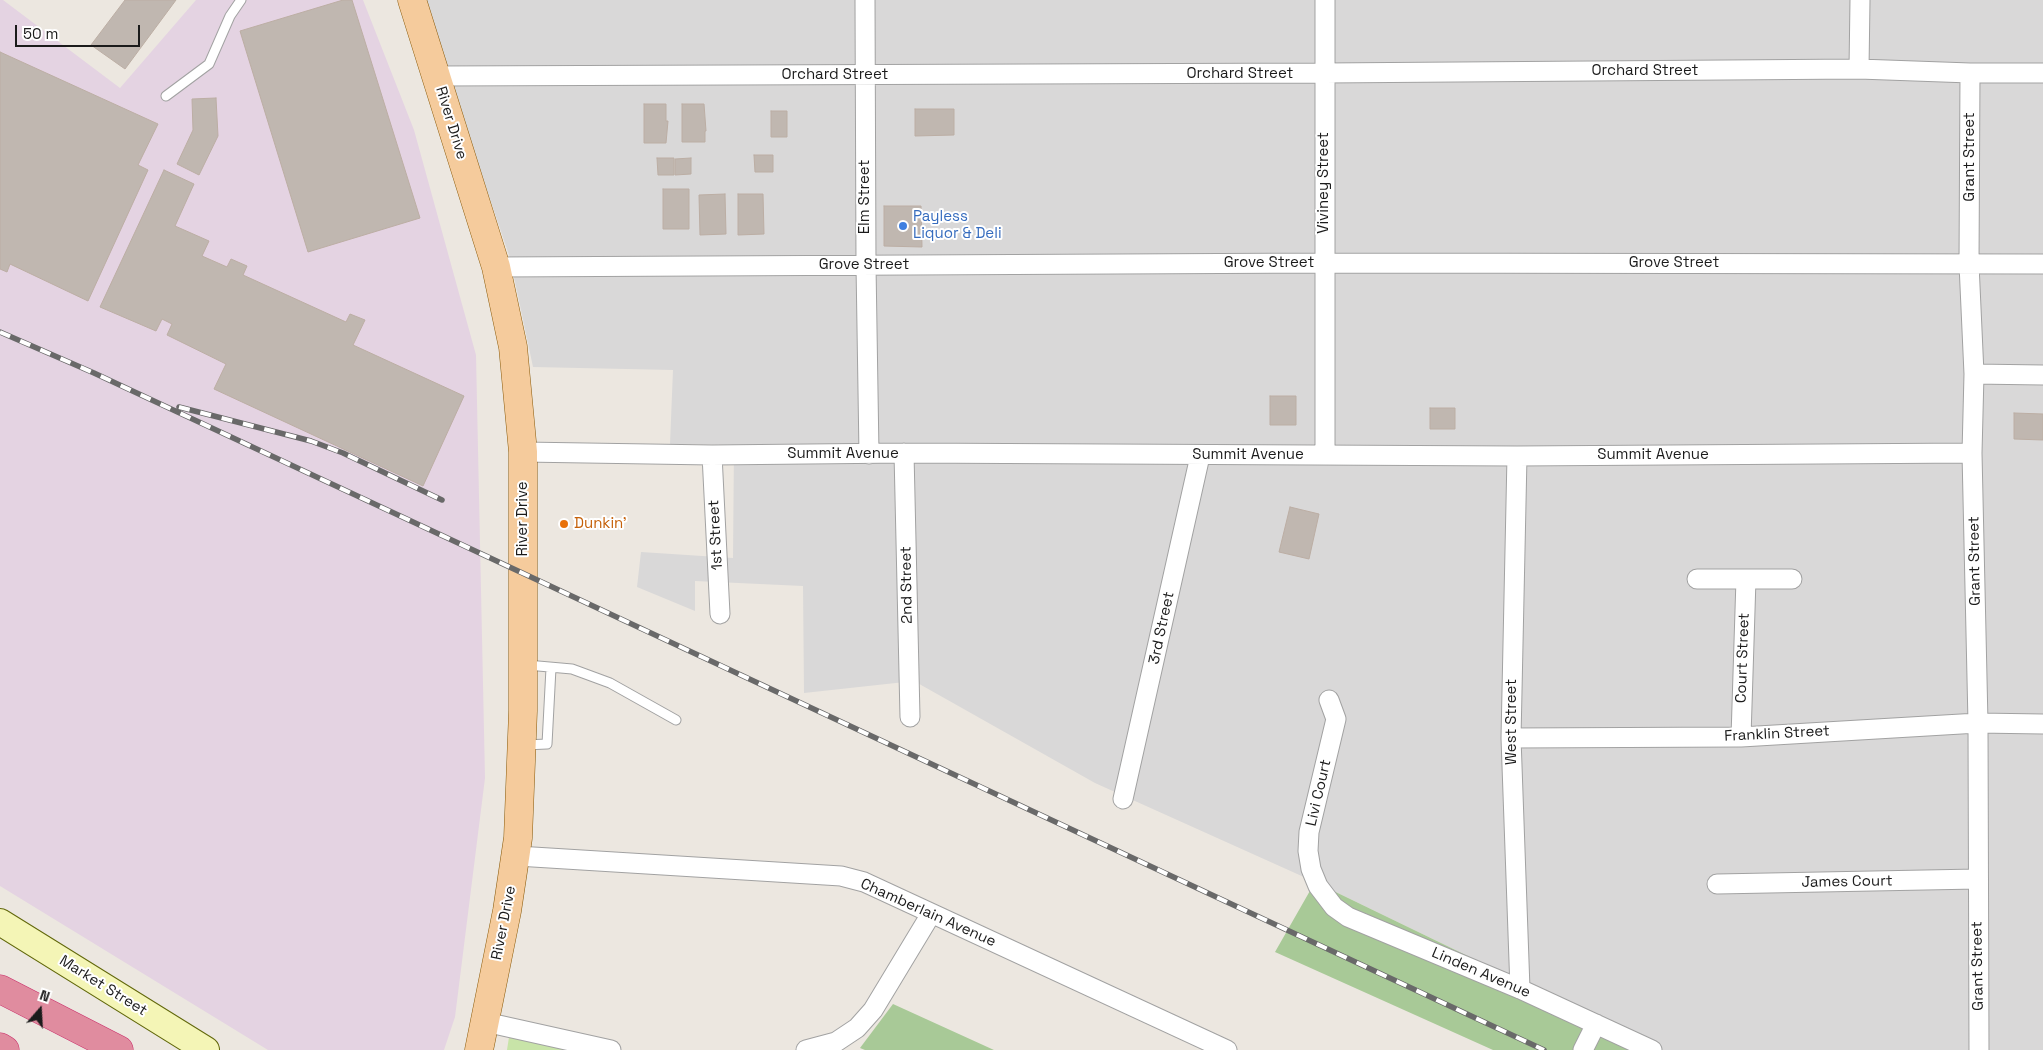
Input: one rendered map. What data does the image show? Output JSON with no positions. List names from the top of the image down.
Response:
{
  "streets": {
    "main road": ["River Drive", "Market Street"],
    "street": [
      "Orchard Street",
      "Grant Street",
      "Viviney Street",
      "Elm Street",
      "Grove Street",
      "Summit Avenue",
      "1st Street",
      "2nd Street",
      "3rd Street",
      "Court Street",
      "West Street",
      "Franklin Street",
      "Livi Court",
      "James Court",
      "Chamberlain Avenue",
      "Linden Avenue"
    ]
  },
  "crossings": [
    ["Orchard Street", "River Drive"],
    ["Orchard Street", "Grant Street"],
    ["Orchard Street", "Viviney Street"],
    ["Orchard Street", "Elm Street"],
    ["River Drive", "Grove Street"],
    ["River Drive", "Summit Avenue"],
    ["River Drive", "Chamberlain Avenue"],
    ["Grant Street", "Grove Street"],
    ["Grant Street", "Summit Avenue"],
    ["Grant Street", "Franklin Street"],
    ["Grant Street", "James Court"],
    ["Viviney Street", "Grove Street"],
    ["Viviney Street", "Summit Avenue"],
    ["Elm Street", "Grove Street"],
    ["Elm Street", "Summit Avenue"],
    ["Summit Avenue", "1st Street"],
    ["Summit Avenue", "2nd Street"],
    ["Summit Avenue", "3rd Street"],
    ["Summit Avenue", "West Street"],
    ["Court Street", "Franklin Street"],
    ["West Street", "Franklin Street"],
    ["West Street", "Linden Avenue"],
    ["Livi Court", "Linden Avenue"]
  ],
  "places": ["Payless Liquor & Deli", "Dunkin'"],
  "scale_bar": "50 m",
  "north": "top"
}
